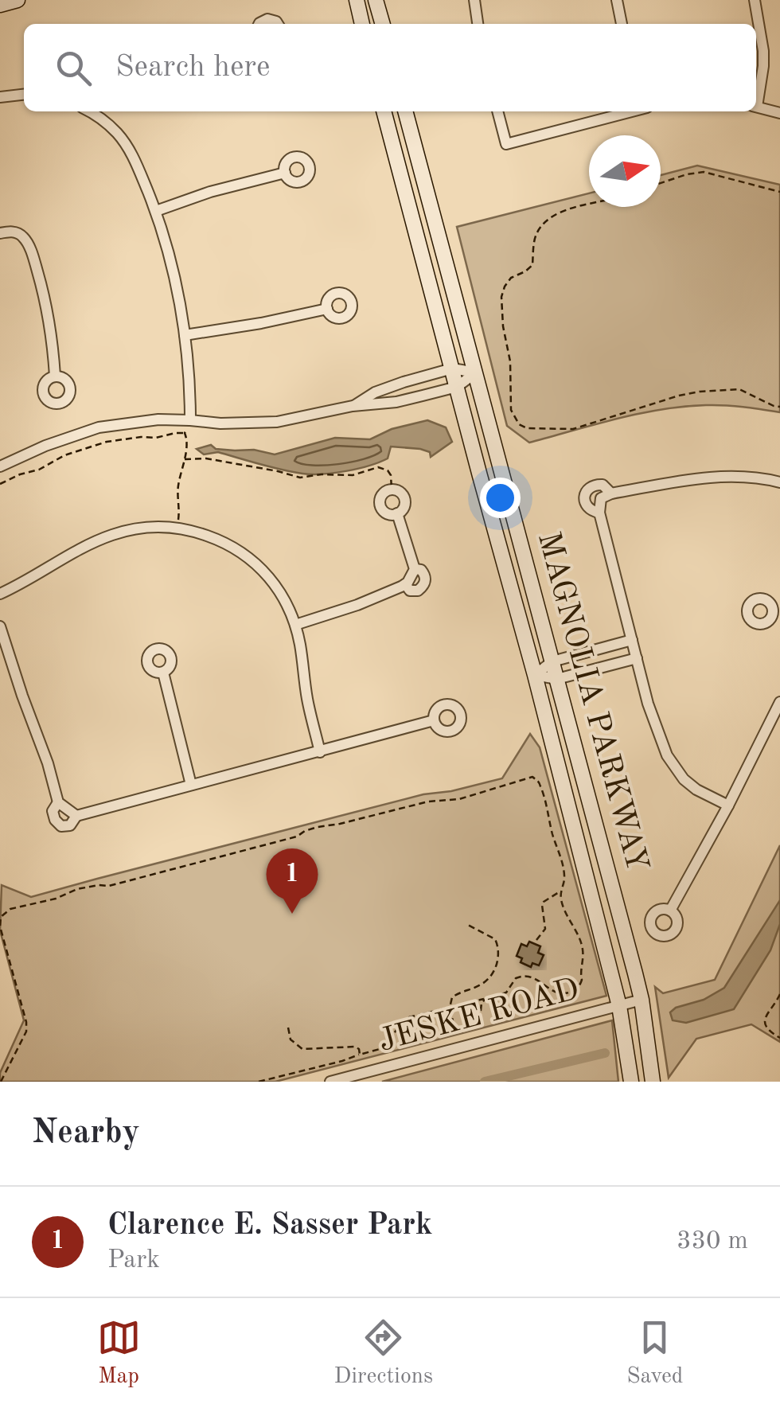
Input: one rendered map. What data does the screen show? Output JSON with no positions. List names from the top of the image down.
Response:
{
  "streets": {
    "main road": ["MAGNOLIA PARKWAY"],
    "street": ["JESKE ROAD"]
  },
  "crossings": [
    ["MAGNOLIA PARKWAY", "JESKE ROAD"]
  ],
  "north": "right",
  "page": {
    "search": "Search here",
    "pins": "1",
    "heading": "Nearby",
    "list": [
      {
        "mark": "1",
        "name": "Clarence E. Sasser Park",
        "note": "Park",
        "value": "330 m"
      }
    ],
    "nav": ["Map", "Directions", "Saved"]
  }
}
